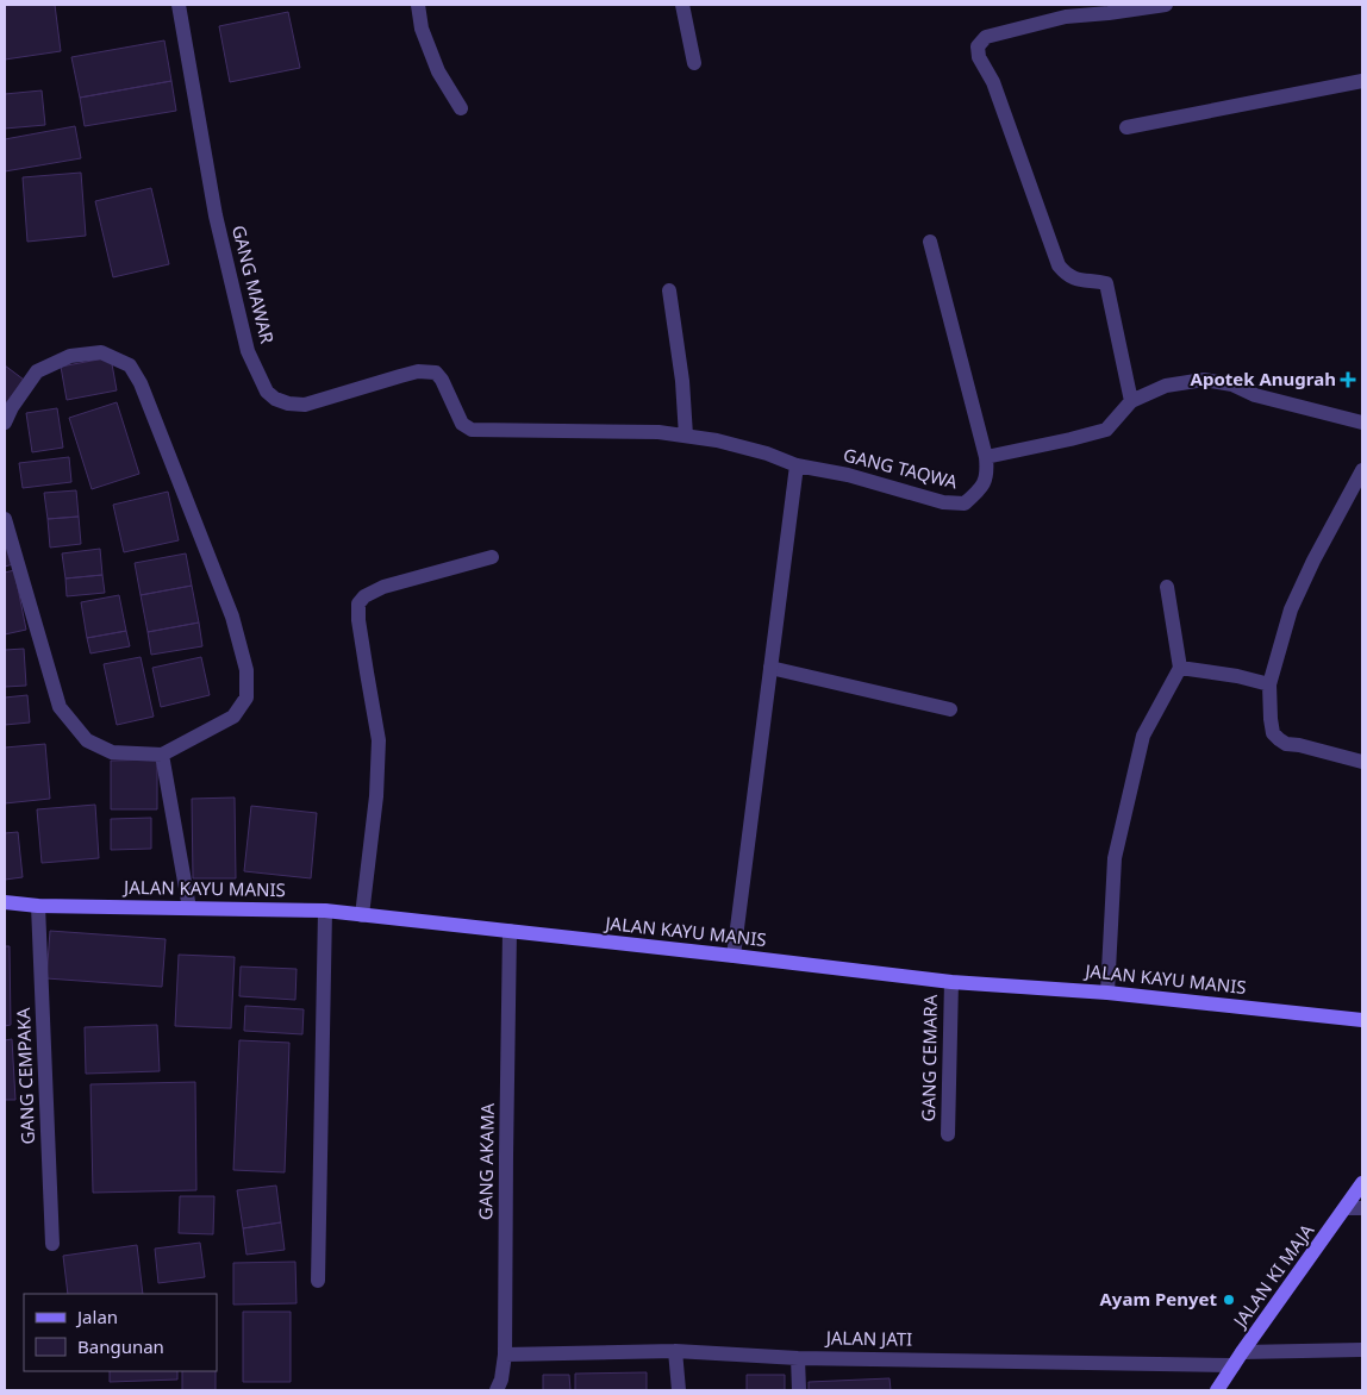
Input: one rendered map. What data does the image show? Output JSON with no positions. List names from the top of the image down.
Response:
{
  "streets": {
    "street": [
      "GANG MAWAR",
      "GANG TAQWA",
      "JALAN KAYU MANIS",
      "GANG CEMARA",
      "GANG CEMPAKA",
      "GANG AKAMA",
      "JALAN KI MAJA",
      "JALAN JATI"
    ]
  },
  "crossings": [
    ["GANG MAWAR", "GANG TAQWA"],
    ["JALAN KAYU MANIS", "GANG CEMARA"],
    ["JALAN KAYU MANIS", "GANG CEMPAKA"],
    ["JALAN KAYU MANIS", "GANG AKAMA"],
    ["GANG AKAMA", "JALAN JATI"],
    ["JALAN KI MAJA", "JALAN JATI"]
  ],
  "places": {
    "health": ["Apotek Anugrah"],
    "other": ["Ayam Penyet"]
  },
  "legend": ["Jalan", "Bangunan"]
}
